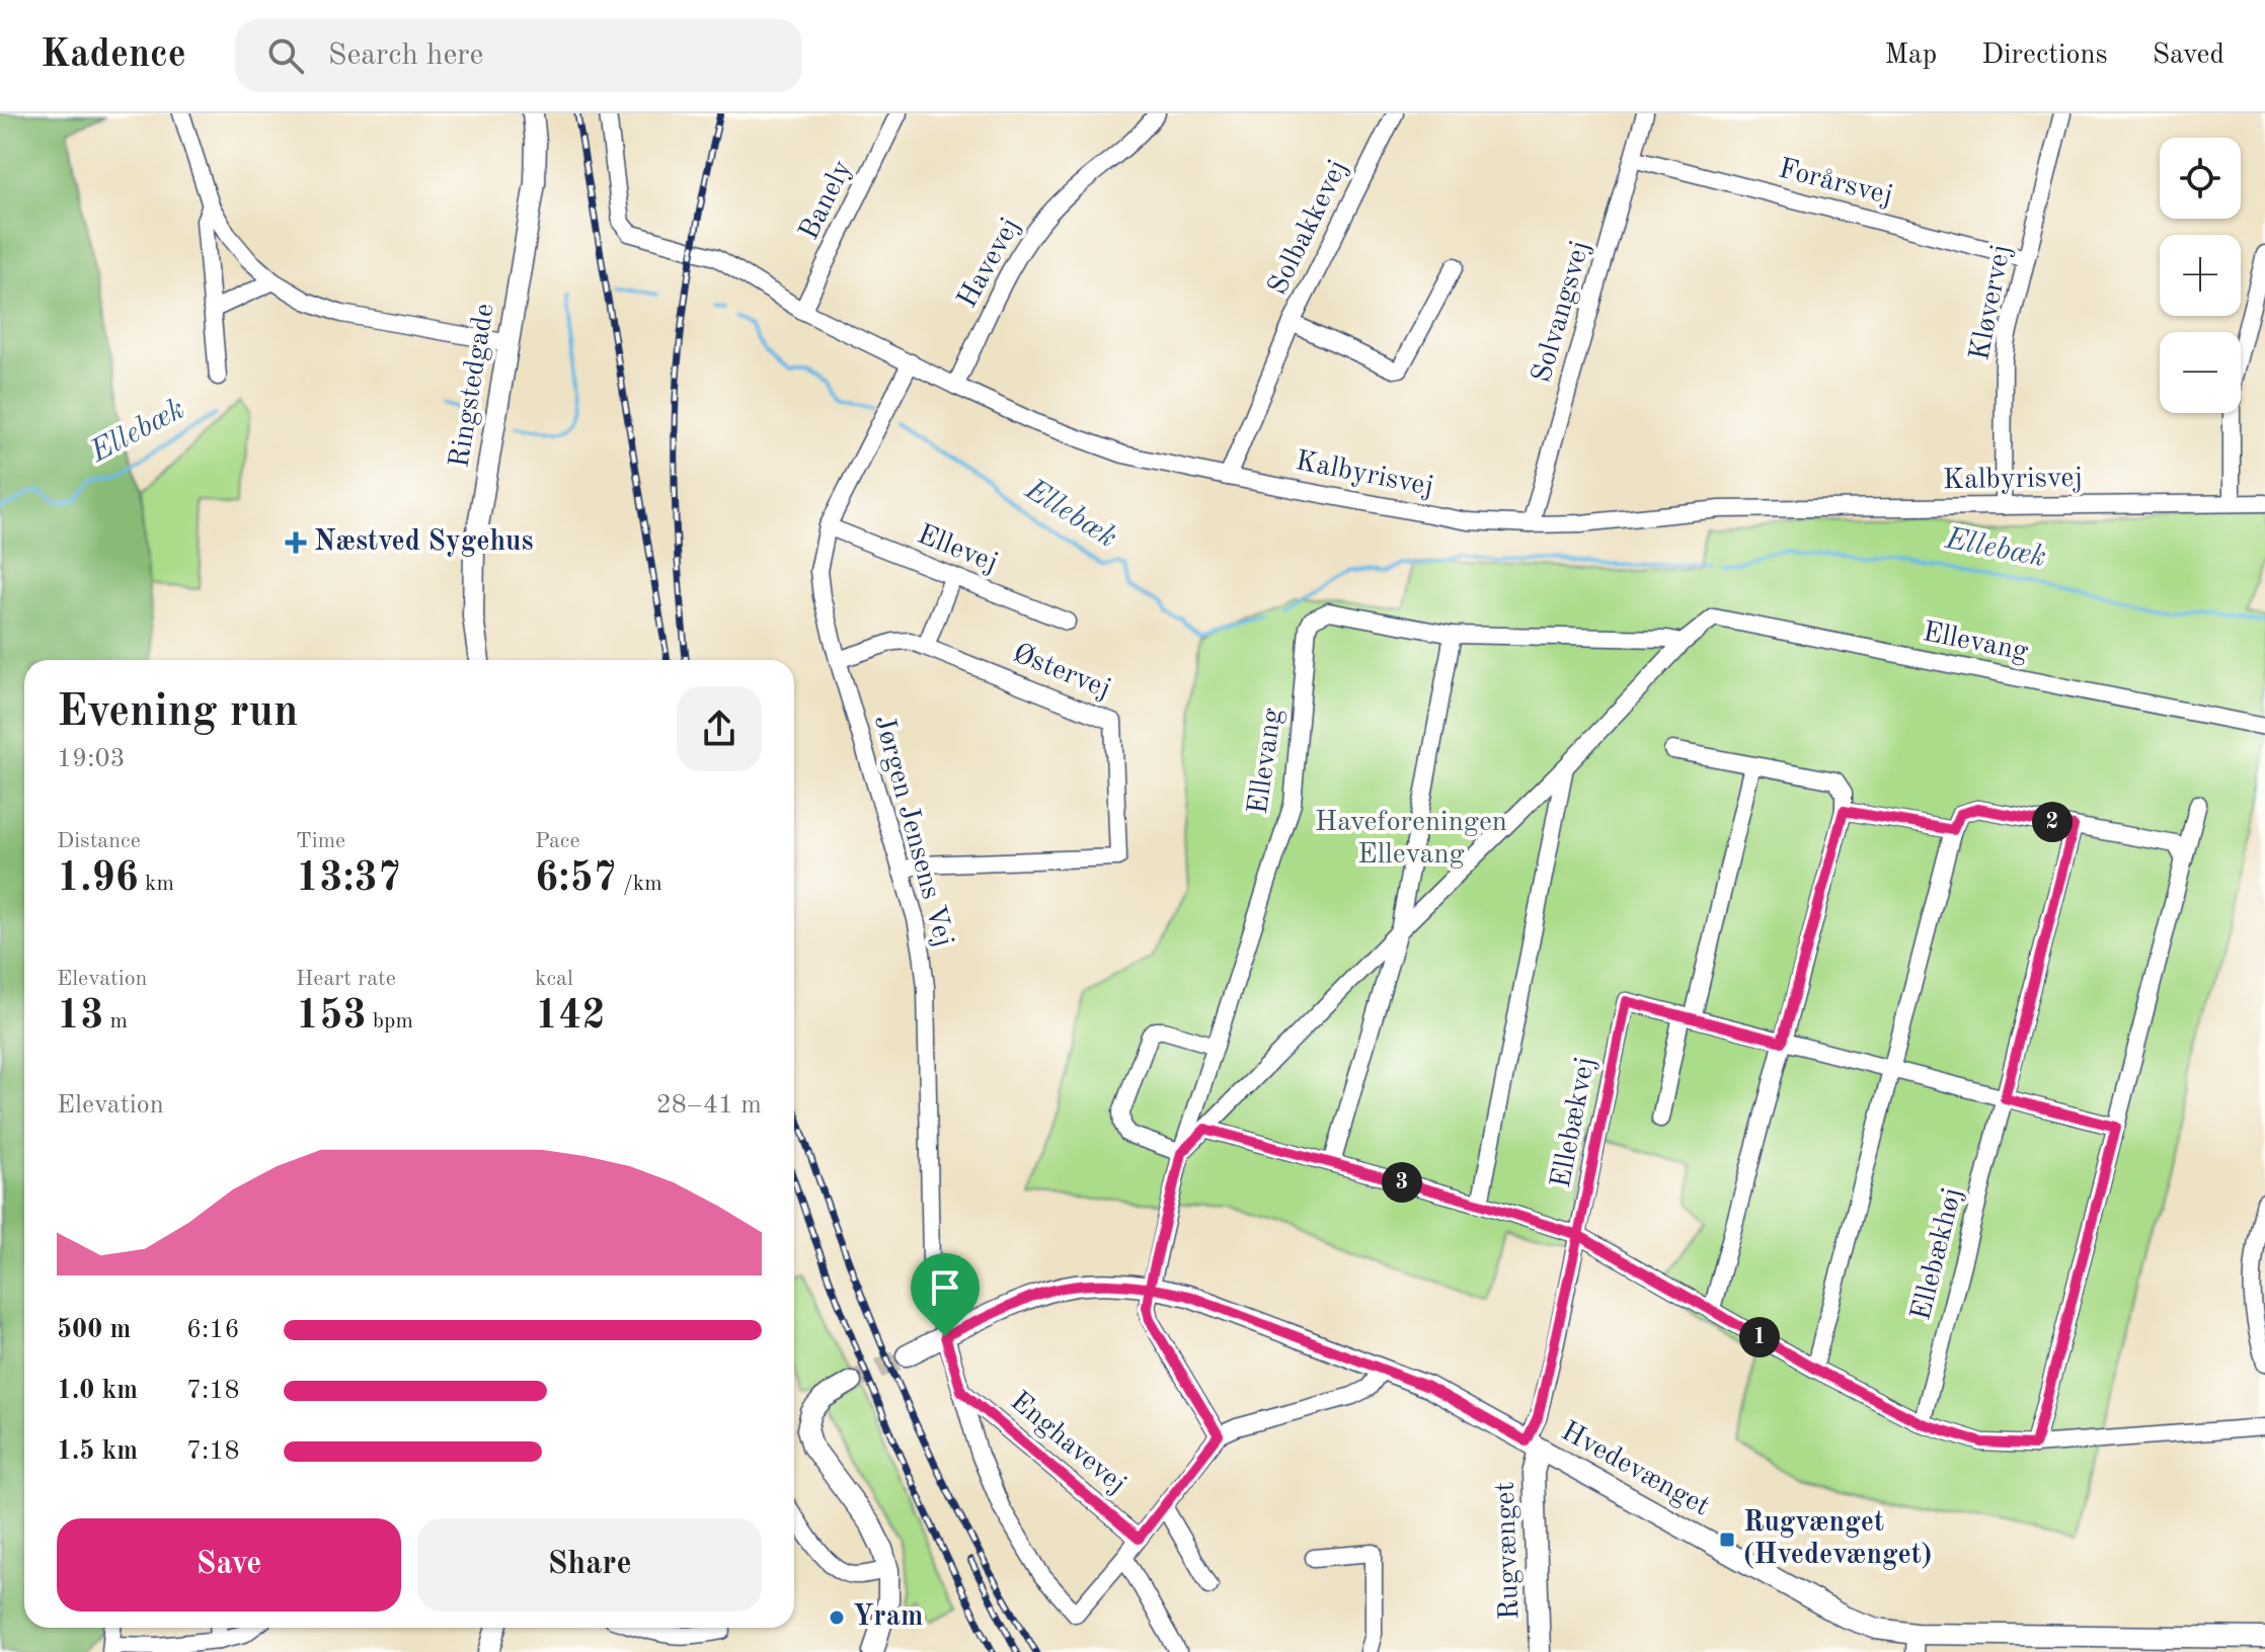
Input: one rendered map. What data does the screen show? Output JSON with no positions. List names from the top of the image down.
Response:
{
  "streets": {
    "street": [
      "Forårsvej",
      "Banely",
      "Solbakkevej",
      "Havevej",
      "Kløvervej",
      "Solvangsvej",
      "Ringstedgade",
      "Kalbyrisvej",
      "Ellevej",
      "Ellevang",
      "Østervej",
      "Jørgen Jensens Vej",
      "Ellebækvej",
      "Ellebækhøj",
      "Enghavevej",
      "Hvedevænget",
      "Rugvænget"
    ]
  },
  "crossings": [
    ["Forårsvej", "Kløvervej"],
    ["Forårsvej", "Solvangsvej"],
    ["Banely", "Kalbyrisvej"],
    ["Solbakkevej", "Kalbyrisvej"],
    ["Havevej", "Kalbyrisvej"],
    ["Kløvervej", "Kalbyrisvej"],
    ["Solvangsvej", "Kalbyrisvej"],
    ["Kalbyrisvej", "Jørgen Jensens Vej"],
    ["Ellevej", "Jørgen Jensens Vej"],
    ["Ellevang", "Hvedevænget"],
    ["Østervej", "Jørgen Jensens Vej"],
    ["Jørgen Jensens Vej", "Enghavevej"],
    ["Jørgen Jensens Vej", "Hvedevænget"],
    ["Ellebækvej", "Hvedevænget"],
    ["Ellebækvej", "Rugvænget"],
    ["Hvedevænget", "Rugvænget"]
  ],
  "water": ["Ellebæk"],
  "parks": ["Haveforeningen Ellevang"],
  "places": {
    "health": ["Næstved Sygehus"],
    "transit": ["Rugvænget (Hvedevænget)"],
    "other": ["Yram"]
  },
  "page": {
    "header": "Kadence",
    "search": "Search here",
    "nav": ["Map", "Directions", "Saved"],
    "map_buttons": ["+", "−"],
    "heading": ["Evening run", "19:03"],
    "stats": [
      ["Distance", "1.96 km"],
      ["Time", "13:37"],
      ["Pace", "6:57 /km"],
      ["Elevation", "13 m"],
      ["Heart rate", "153 bpm"],
      ["kcal", "142"]
    ],
    "pins": ["2", "3", "1"],
    "chart": ["Elevation", "28–41 m"],
    "list": [
      {
        "name": "500 m",
        "note": "6:16"
      },
      {
        "name": "1.0 km",
        "note": "7:18"
      },
      {
        "name": "1.5 km",
        "note": "7:18"
      }
    ],
    "buttons": ["Save", "Share"]
  }
}
